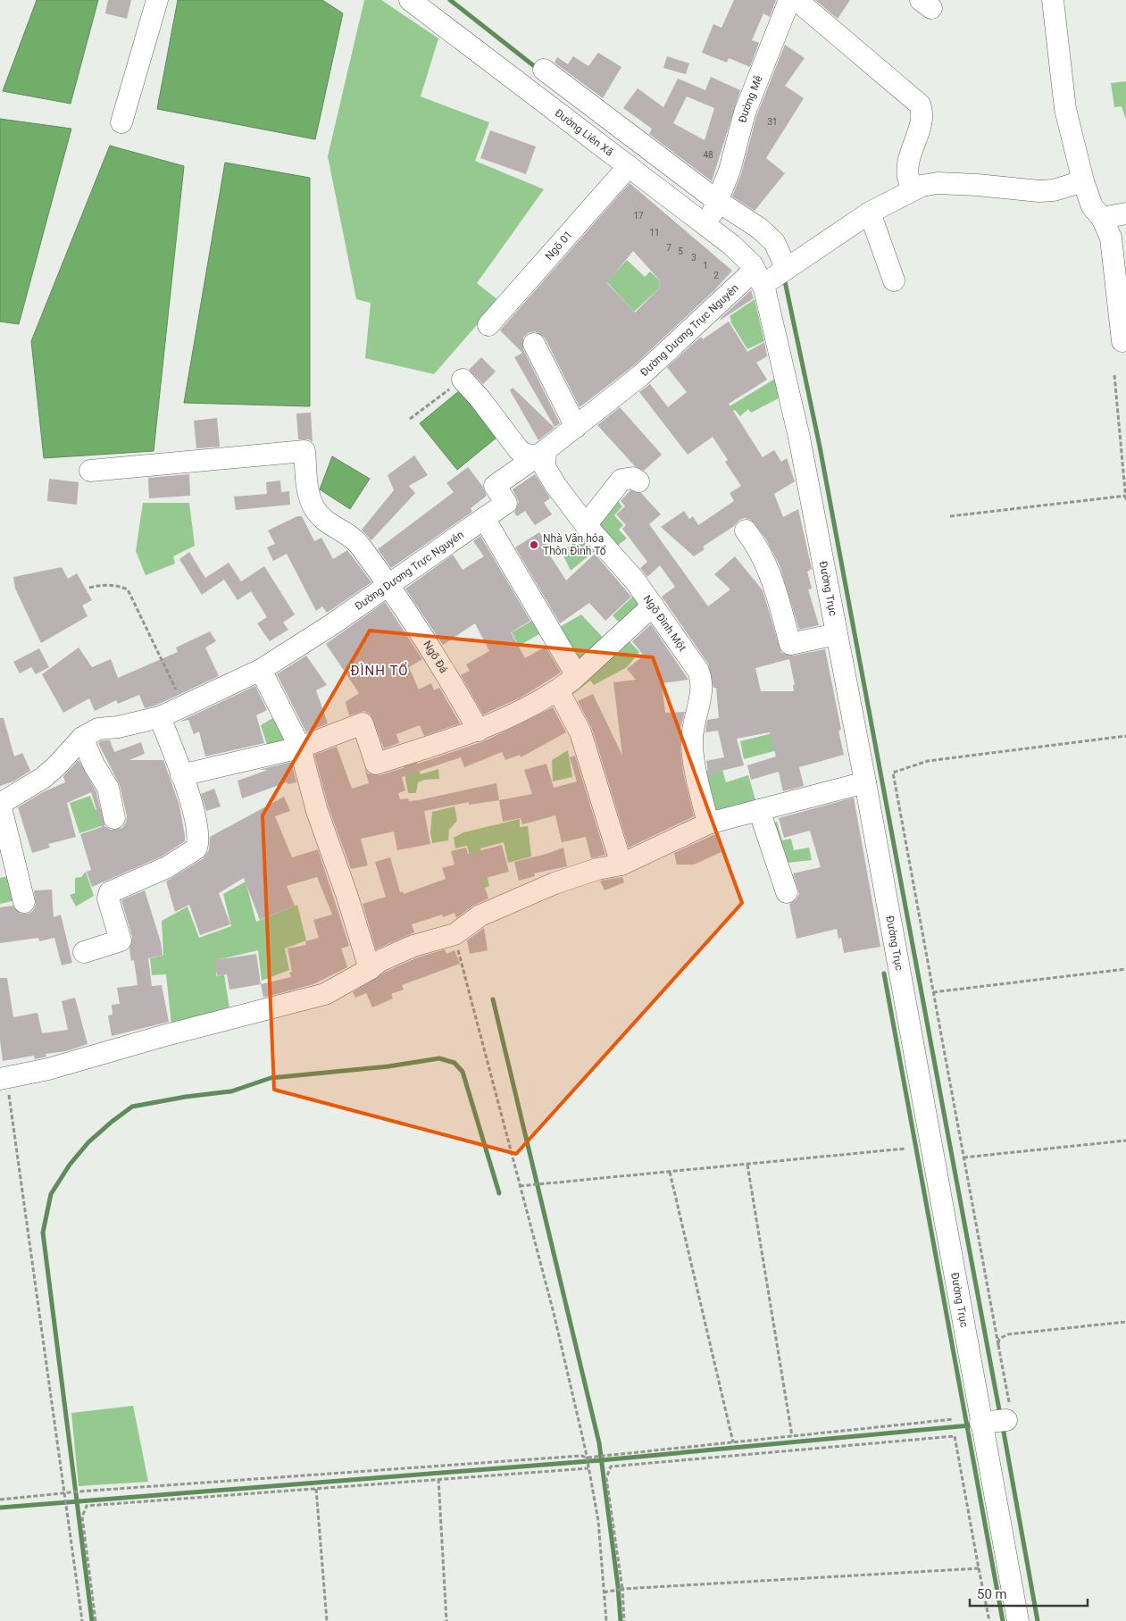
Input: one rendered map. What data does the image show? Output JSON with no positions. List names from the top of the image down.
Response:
{
  "streets": {
    "street": [
      "Đường Mễ",
      "Đường Liên Xã",
      "Ngõ 01",
      "Đường Dương Trực Nguyên",
      "Đường Trục",
      "Ngõ Đình Một",
      "Ngõ Đá"
    ]
  },
  "crossings": [
    ["Đường Mễ", "Đường Liên Xã"],
    ["Đường Liên Xã", "Ngõ 01"],
    ["Đường Liên Xã", "Đường Dương Trực Nguyên"],
    ["Đường Liên Xã", "Đường Trục"],
    ["Đường Dương Trực Nguyên", "Đường Trục"],
    ["Đường Dương Trực Nguyên", "Ngõ Đình Một"],
    ["Đường Dương Trực Nguyên", "Ngõ Đá"]
  ],
  "districts": ["ĐÌNH TỔ"],
  "places": ["Nhà Văn hóa Thôn Đình Tổ"],
  "house_numbers": [
    "31",
    "48",
    "17",
    "11",
    "7",
    "5",
    "3",
    "1",
    "2"
  ],
  "scale_bar": "50 m"
}
